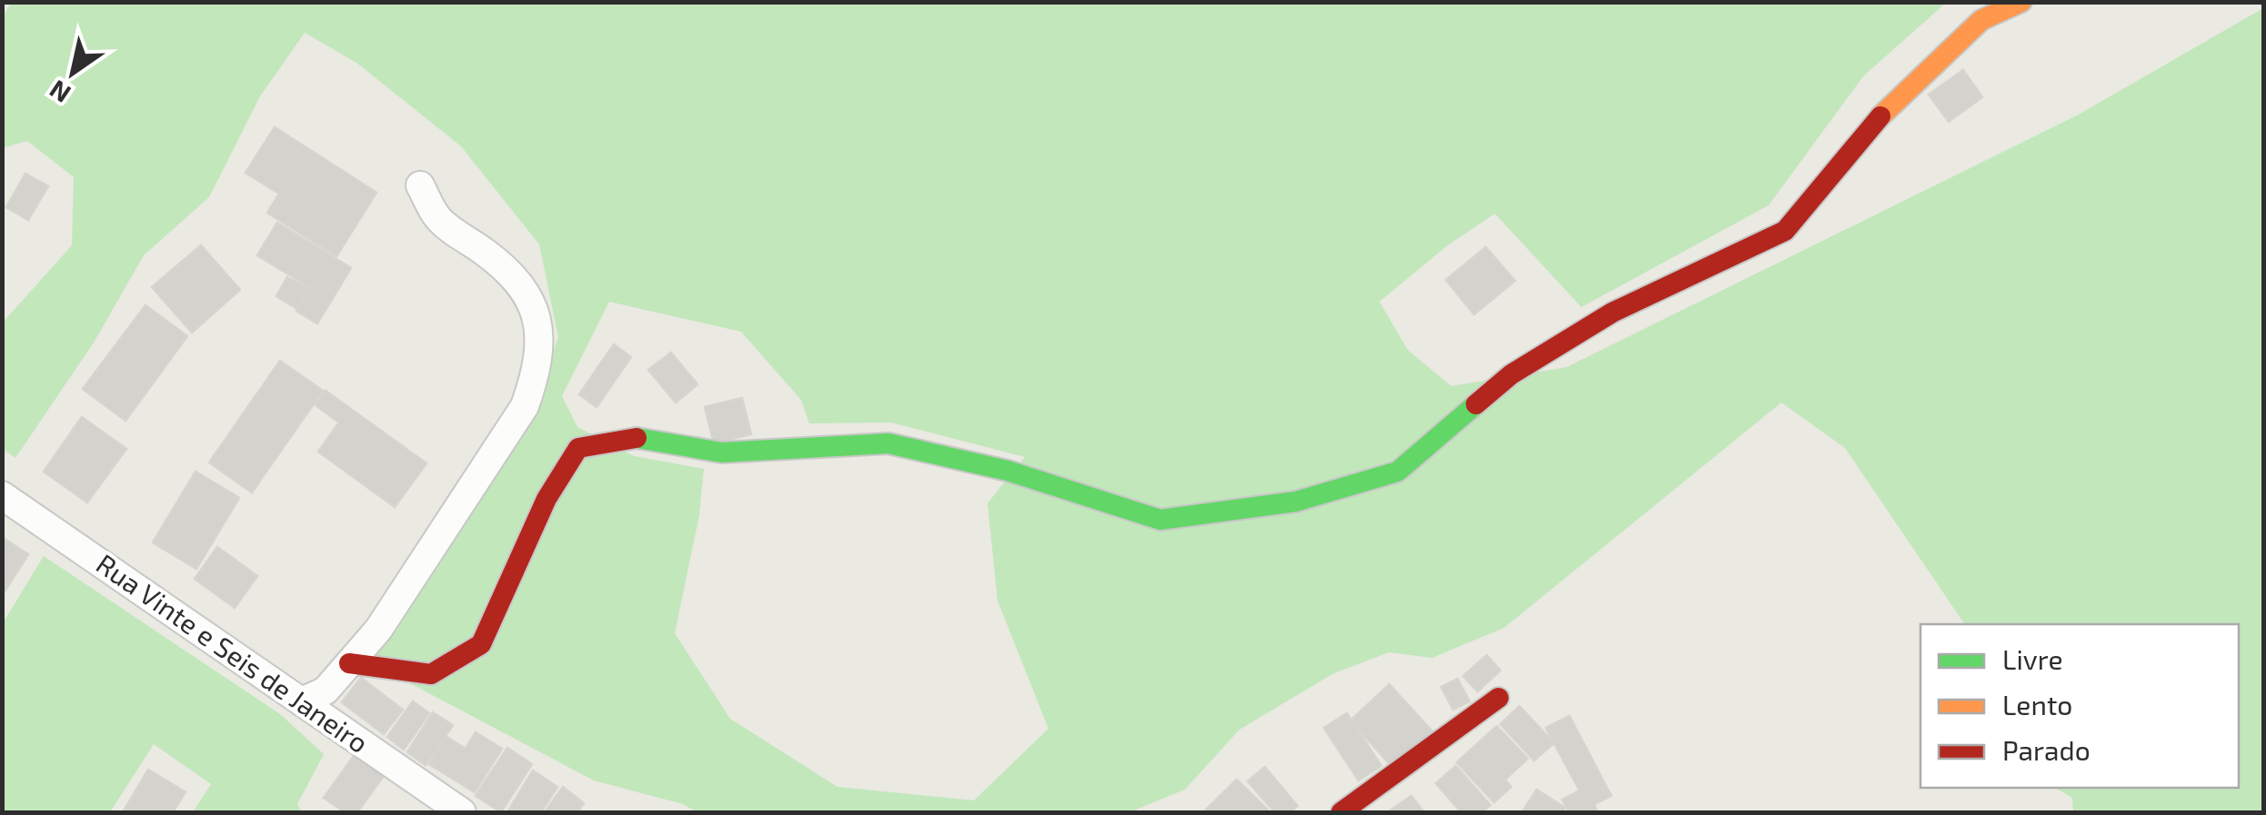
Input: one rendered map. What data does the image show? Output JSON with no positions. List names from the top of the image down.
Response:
{
  "streets": {
    "street": ["Rua Vinte e Seis de Janeiro"]
  },
  "legend": ["Livre", "Lento", "Parado"],
  "north": "bottom left"
}
